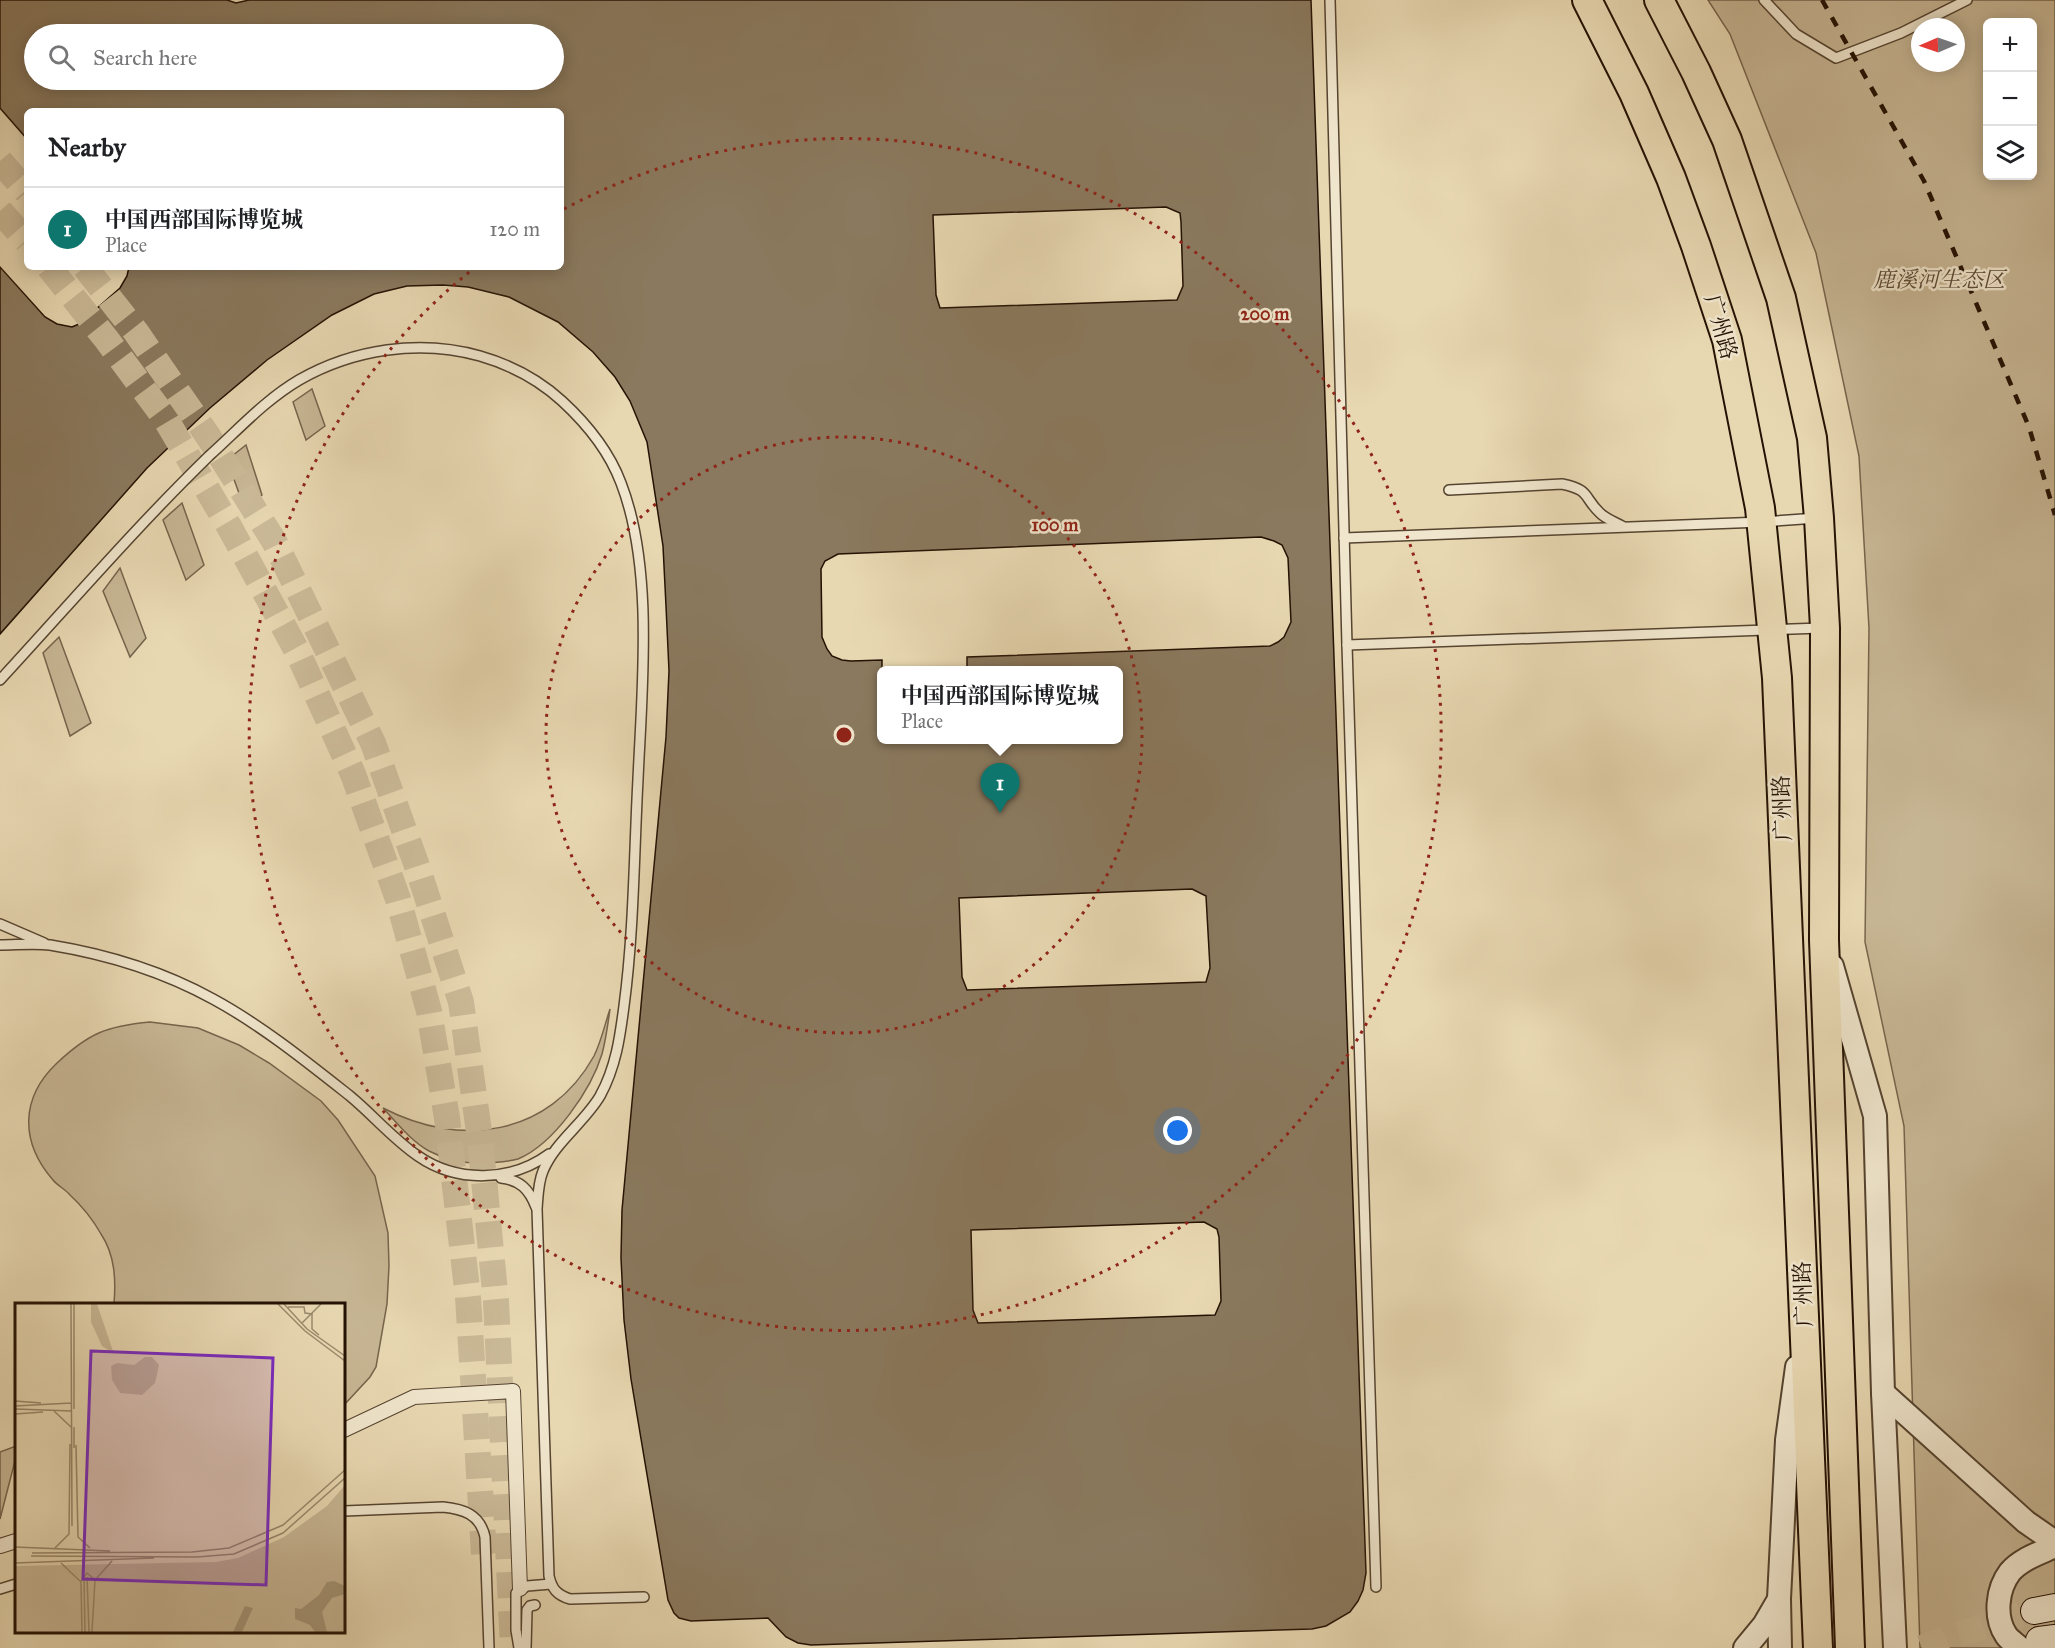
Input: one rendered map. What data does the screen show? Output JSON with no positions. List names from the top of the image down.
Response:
{
  "streets": {
    "main road": ["广州路"]
  },
  "parks": ["鹿溪河生态区"],
  "north": "left",
  "page": {
    "map_buttons": ["+", "−"],
    "search": "Search here",
    "heading": "Nearby",
    "list": [
      {
        "mark": "1",
        "name": "中国西部国际博览城",
        "note": "Place",
        "value": "120 m"
      }
    ],
    "popup": ["中国西部国际博览城", "Place"],
    "pins": "1"
  },
  "rings": ["200 m", "100 m"]
}
